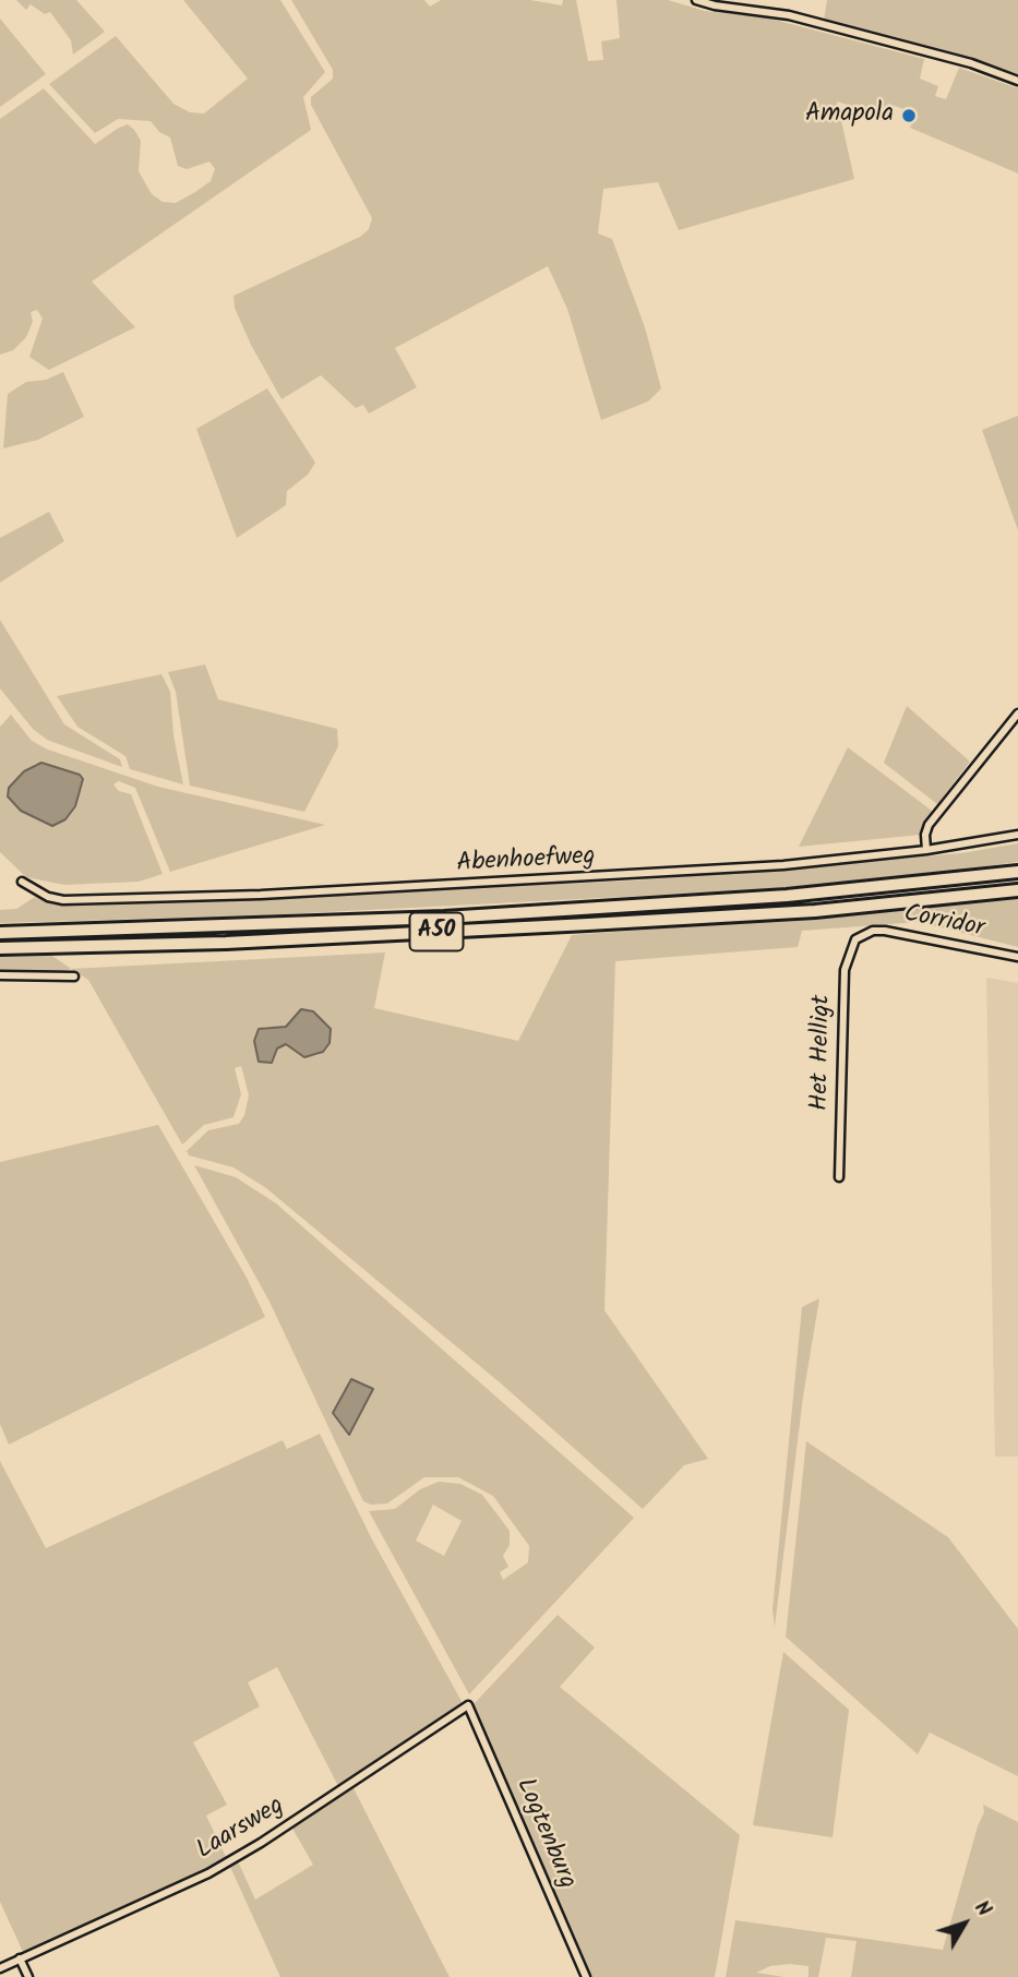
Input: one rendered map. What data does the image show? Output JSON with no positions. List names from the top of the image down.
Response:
{
  "streets": {
    "highway": ["A50"],
    "street": [
      "Abenhoefweg",
      "Corridor",
      "Het Helligt",
      "Laarsweg",
      "Logtenburg"
    ]
  },
  "crossings": [
    ["Corridor", "Het Helligt"],
    ["Laarsweg", "Logtenburg"]
  ],
  "places": ["Amapola"],
  "north": "top right"
}
